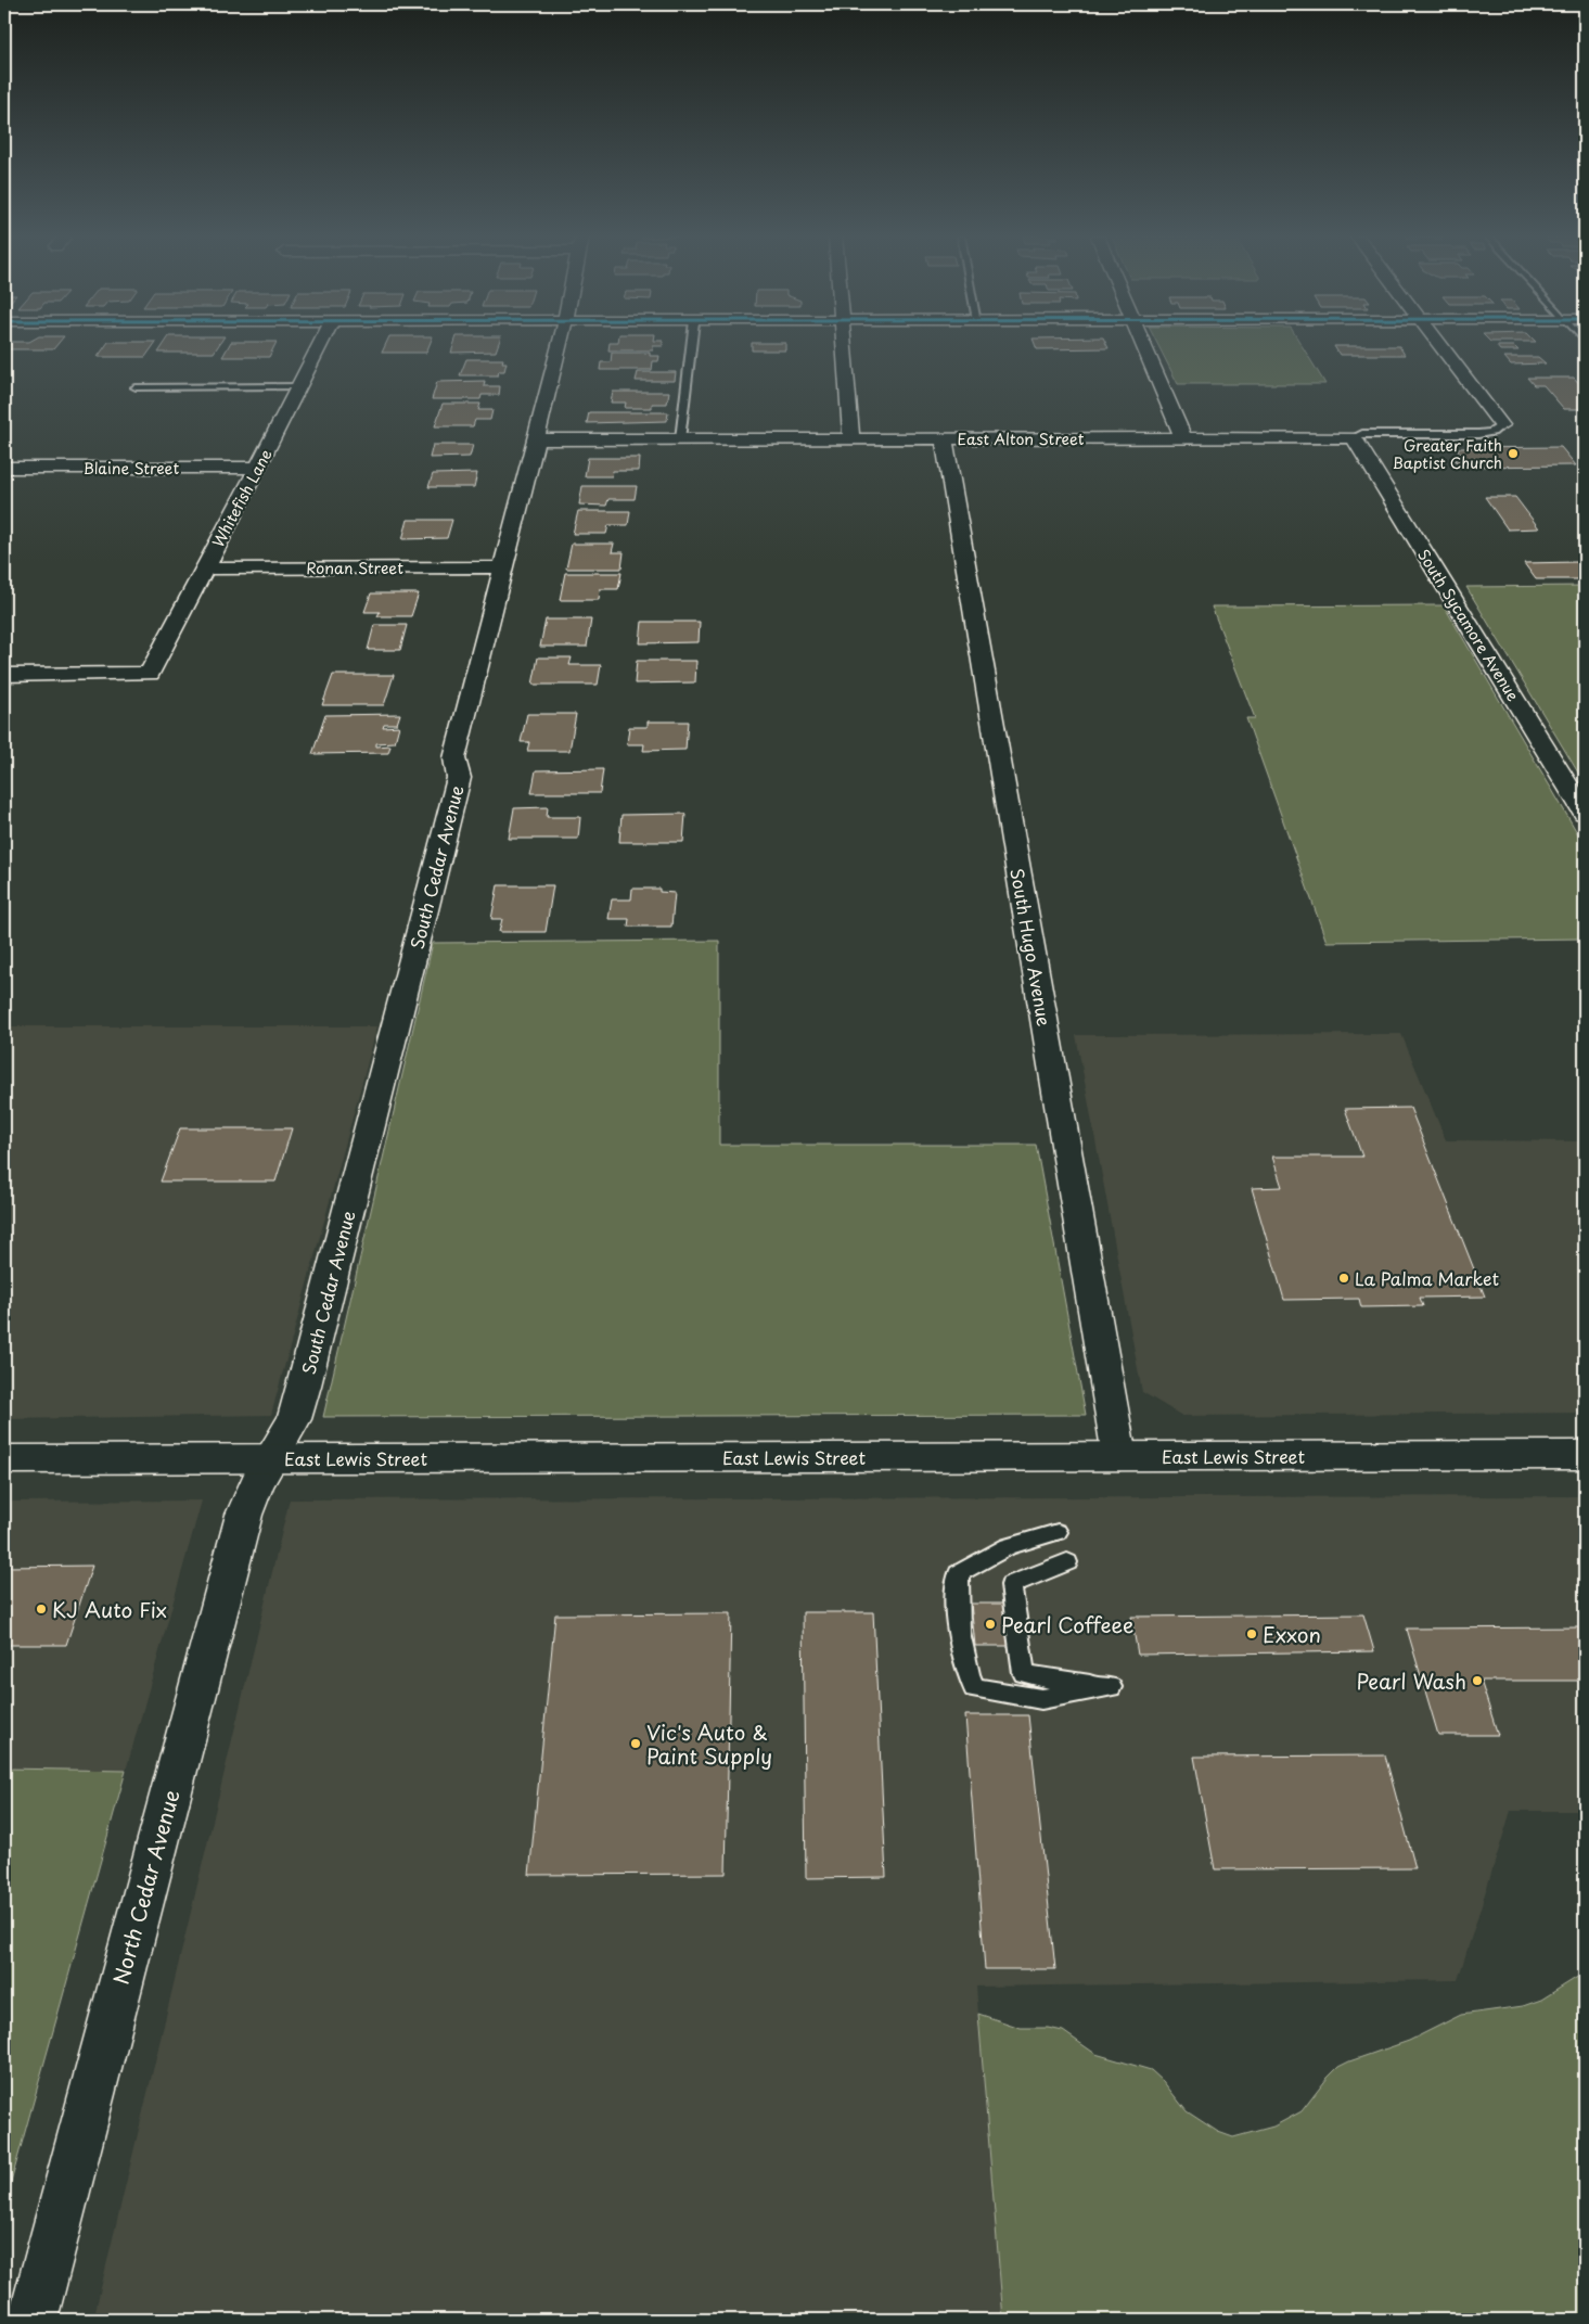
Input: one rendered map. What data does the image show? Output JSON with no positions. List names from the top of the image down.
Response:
{
  "streets": {
    "street": [
      "East Alton Street",
      "Blaine Street",
      "Whitefish Lane",
      "Ronan Street",
      "South Sycamore Avenue",
      "South Cedar Avenue",
      "South Hugo Avenue",
      "East Lewis Street",
      "North Cedar Avenue"
    ]
  },
  "crossings": [
    ["East Alton Street", "South Sycamore Avenue"],
    ["East Alton Street", "South Cedar Avenue"],
    ["East Alton Street", "South Hugo Avenue"],
    ["Blaine Street", "Whitefish Lane"],
    ["Whitefish Lane", "Ronan Street"],
    ["Ronan Street", "South Cedar Avenue"],
    ["South Cedar Avenue", "East Lewis Street"],
    ["South Cedar Avenue", "North Cedar Avenue"],
    ["South Hugo Avenue", "East Lewis Street"],
    ["East Lewis Street", "North Cedar Avenue"]
  ],
  "places": [
    "Greater Faith Baptist Church",
    "La Palma Market",
    "KJ Auto Fix",
    "Pearl Coffeee",
    "Exxon",
    "Pearl Wash",
    "Vic's Auto & Paint Supply"
  ]
}
